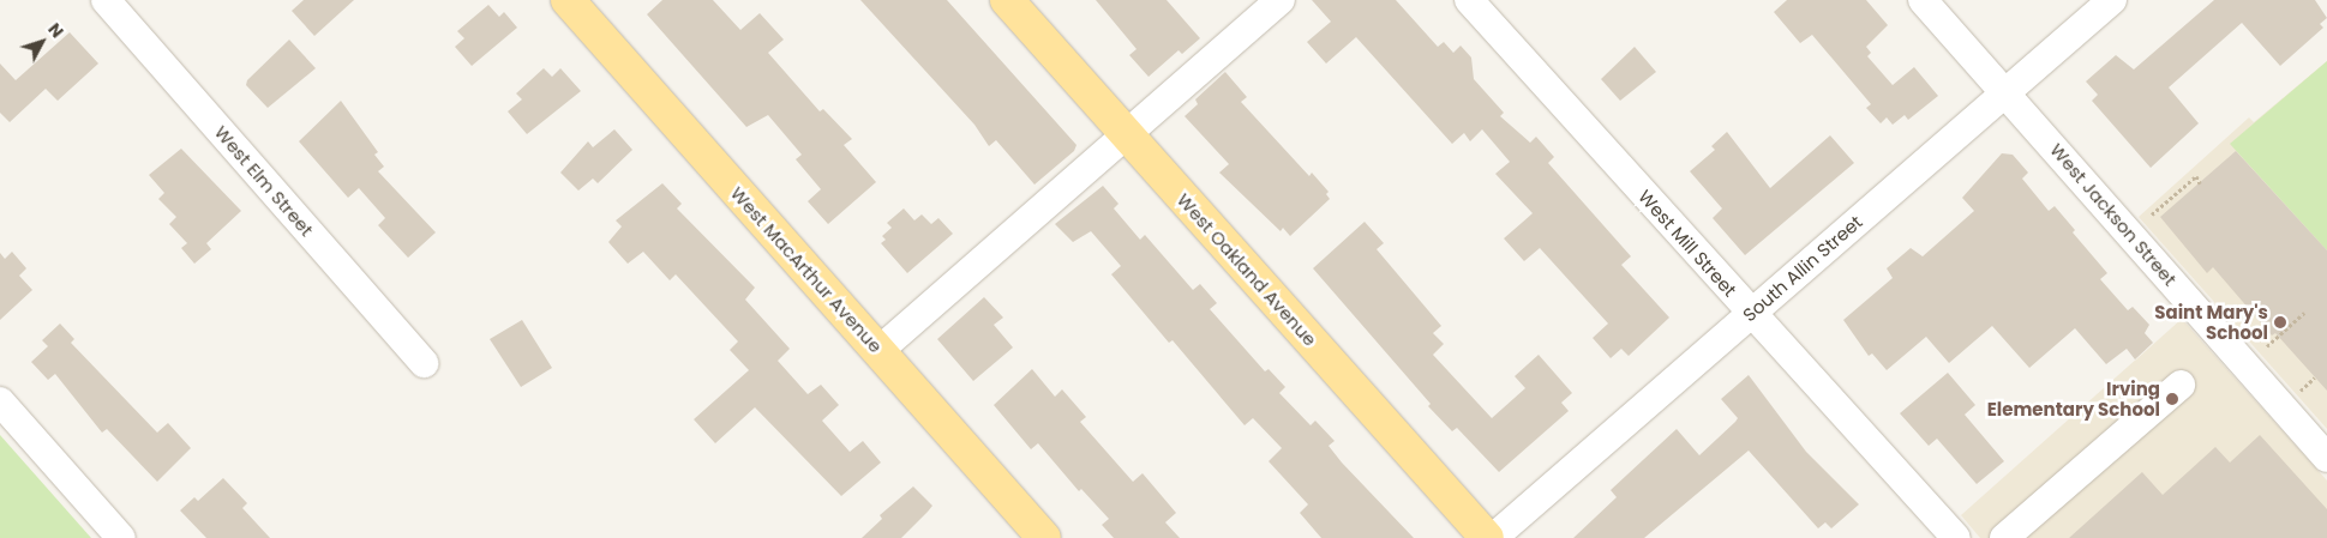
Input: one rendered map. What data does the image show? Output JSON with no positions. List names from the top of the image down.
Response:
{
  "streets": {
    "main road": ["West MacArthur Avenue", "West Oakland Avenue"],
    "street": [
      "West Elm Street",
      "West Jackson Street",
      "West Mill Street",
      "South Allin Street"
    ]
  },
  "crossings": [
    ["West Jackson Street", "South Allin Street"],
    ["West Mill Street", "South Allin Street"]
  ],
  "places": ["Saint Mary's School", "Irving Elementary School"],
  "north": "top right"
}
